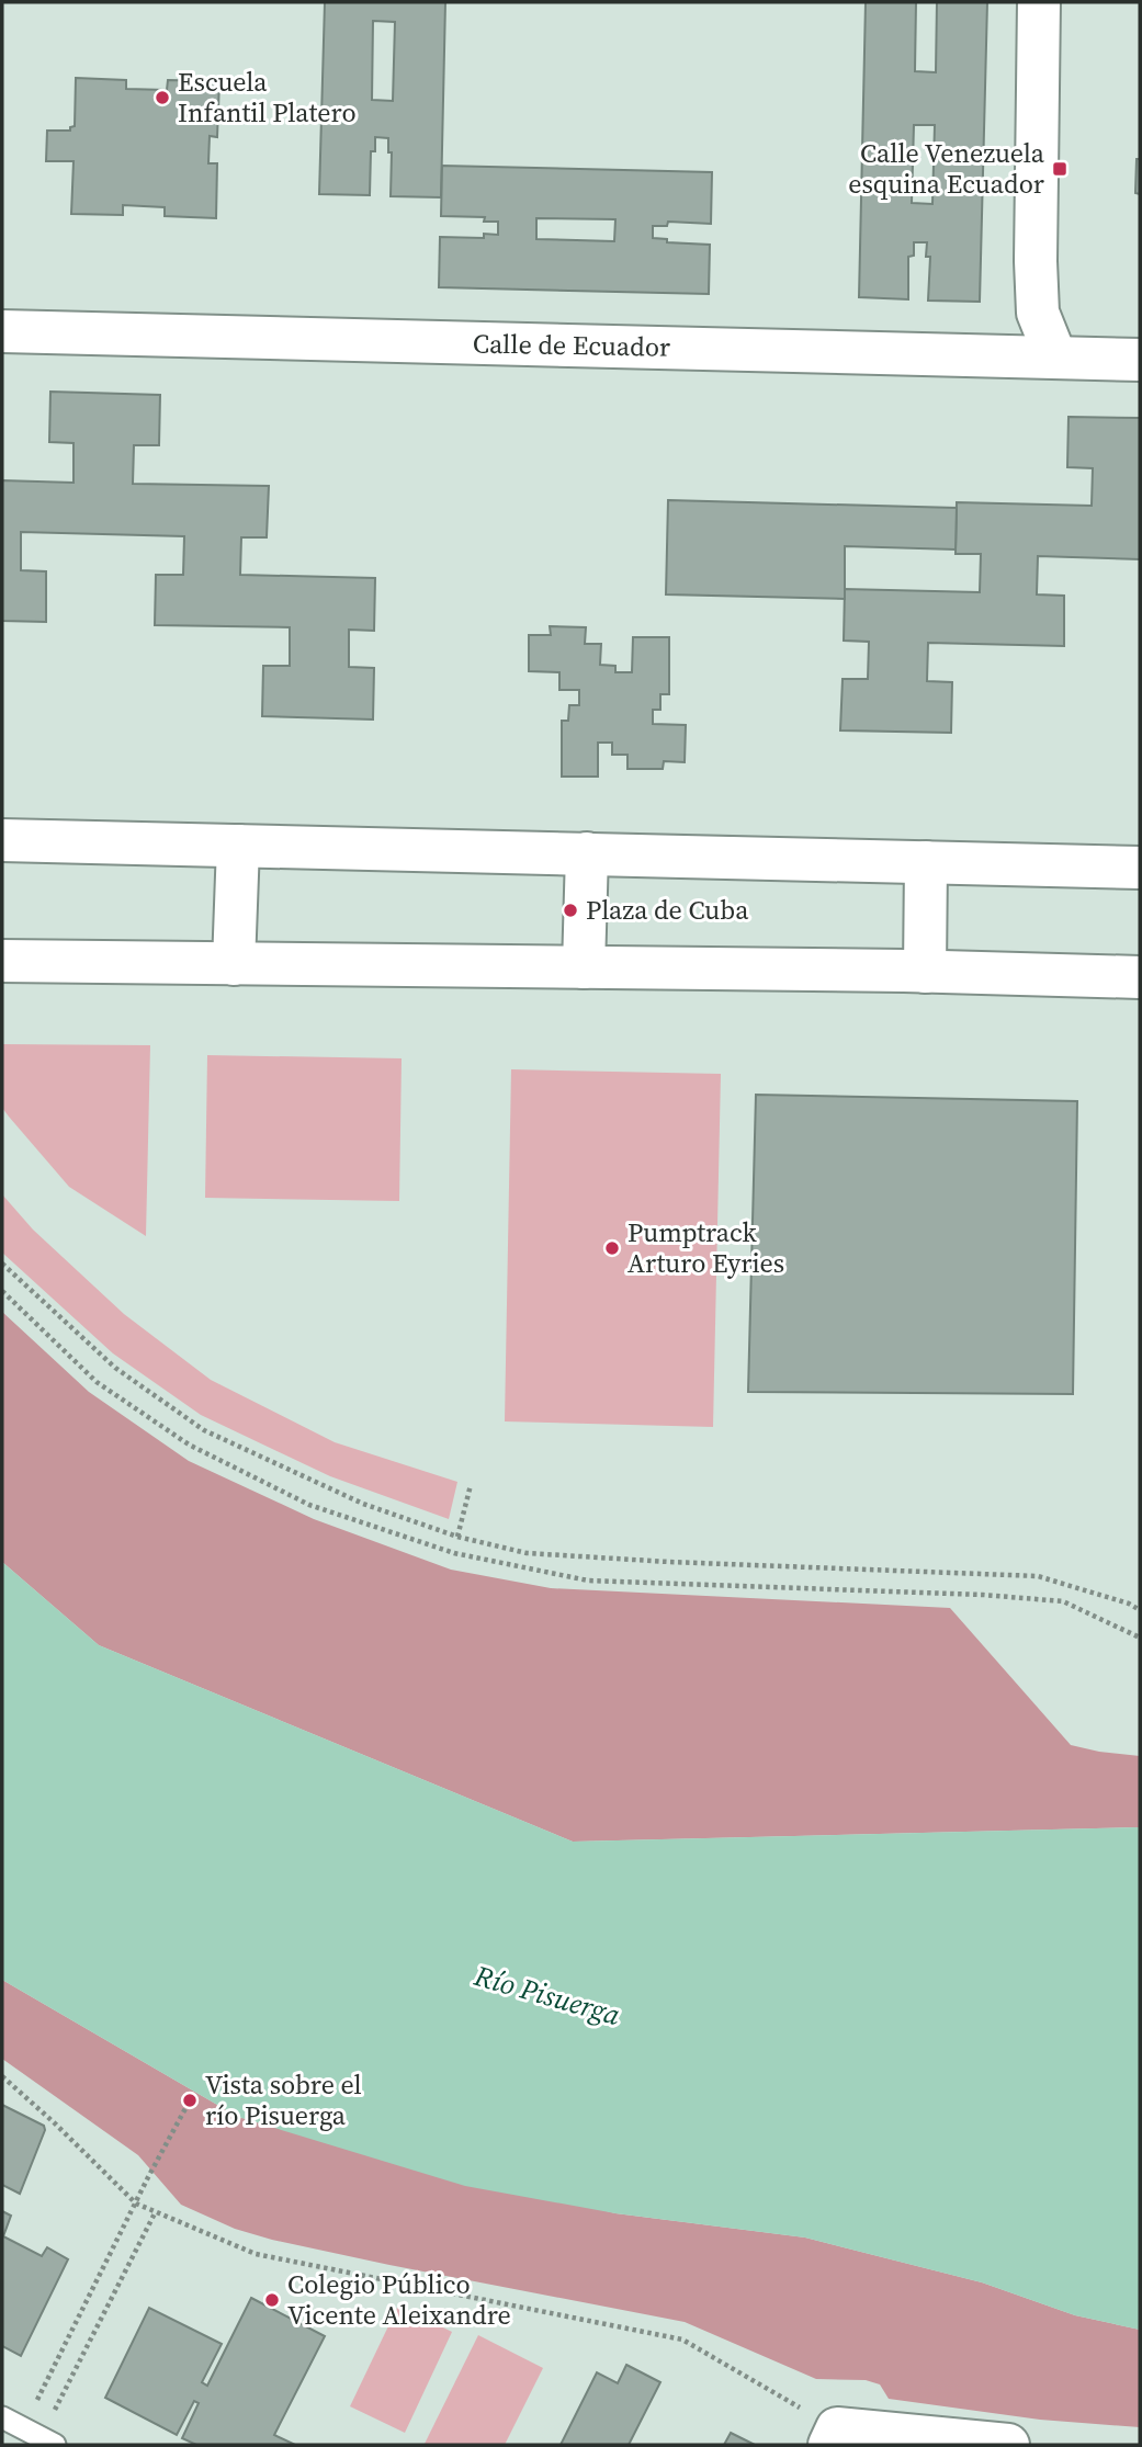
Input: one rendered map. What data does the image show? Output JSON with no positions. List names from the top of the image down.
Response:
{
  "streets": {
    "street": ["Calle de Ecuador"]
  },
  "water": ["Río Pisuerga"],
  "places": {
    "other": [
      "Escuela Infantil Platero",
      "Plaza de Cuba",
      "Pumptrack Arturo Eyries",
      "Vista sobre el río Pisuerga",
      "Colegio Público Vicente Aleixandre"
    ],
    "transit": ["Calle Venezuela esquina Ecuador"]
  }
}
